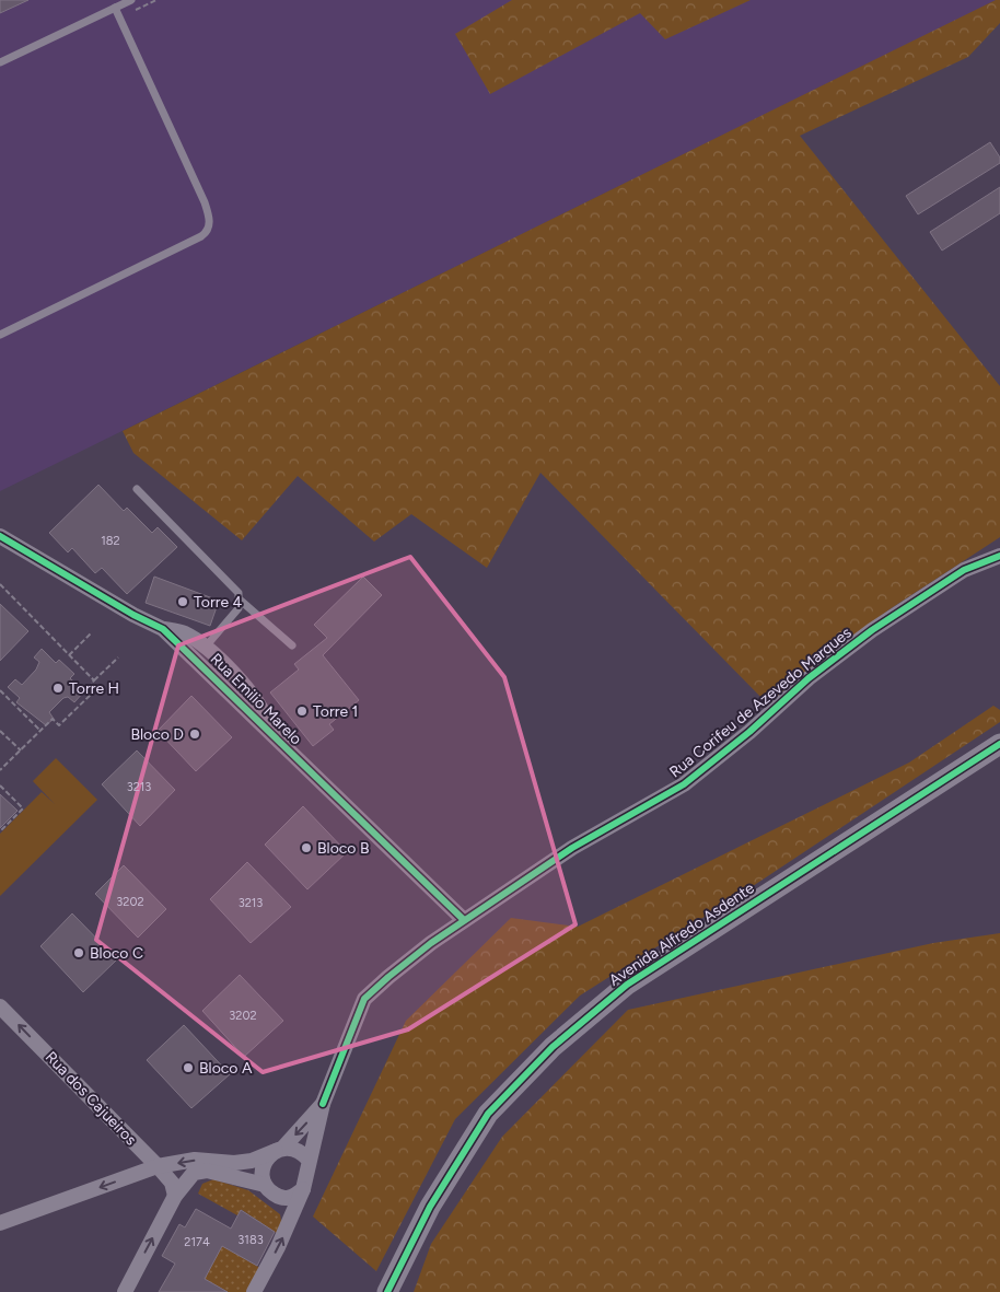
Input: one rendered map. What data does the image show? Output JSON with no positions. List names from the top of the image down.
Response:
{
  "streets": {
    "street": [
      "Rua Emilio Marelo",
      "Rua Corifeu de Azevedo Marques",
      "Avenida Alfredo Asdente",
      "Rua dos Cajueiros"
    ]
  },
  "crossings": [
    ["Rua Emilio Marelo", "Rua Corifeu de Azevedo Marques"]
  ],
  "one_way": ["Rua dos Cajueiros"],
  "places": [
    "Torre 4",
    "Torre H",
    "Torre 1",
    "Bloco D",
    "Bloco B",
    "Bloco C",
    "Bloco A"
  ],
  "house_numbers": [
    "182",
    "3213",
    "3202",
    "3213",
    "3202",
    "3183",
    "2174"
  ]
}
